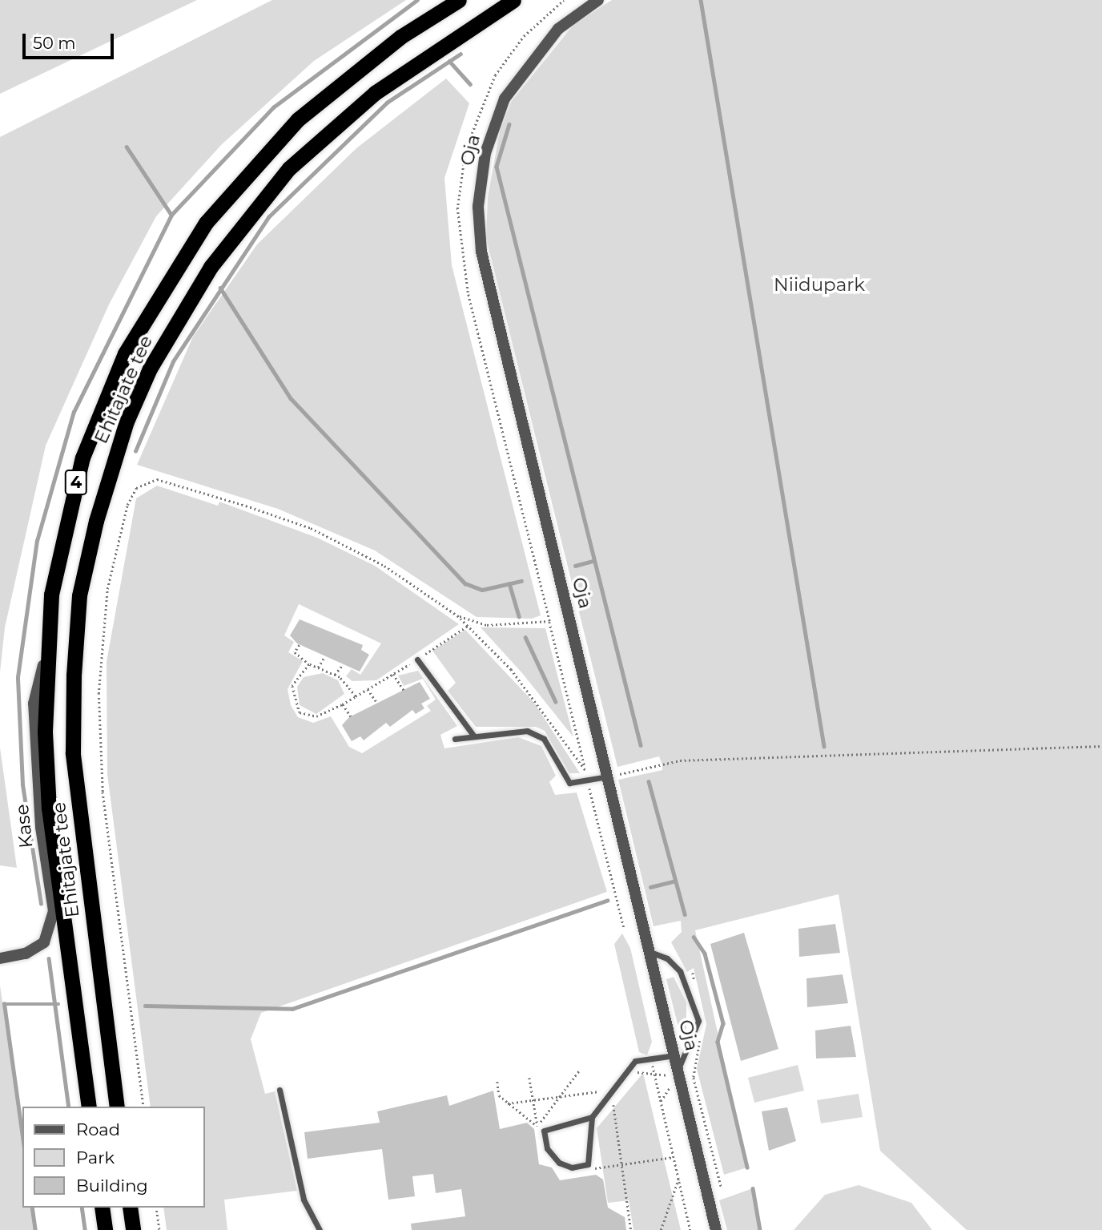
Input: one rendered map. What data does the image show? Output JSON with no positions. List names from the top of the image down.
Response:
{
  "streets": {
    "highway": ["Ehitajate tee", "4"],
    "street": ["Oja", "Kase"]
  },
  "crossings": [
    ["Ehitajate tee", "Kase"]
  ],
  "parks": ["Niidupark"],
  "legend": ["Road", "Park", "Building"],
  "scale_bar": "50 m"
}
